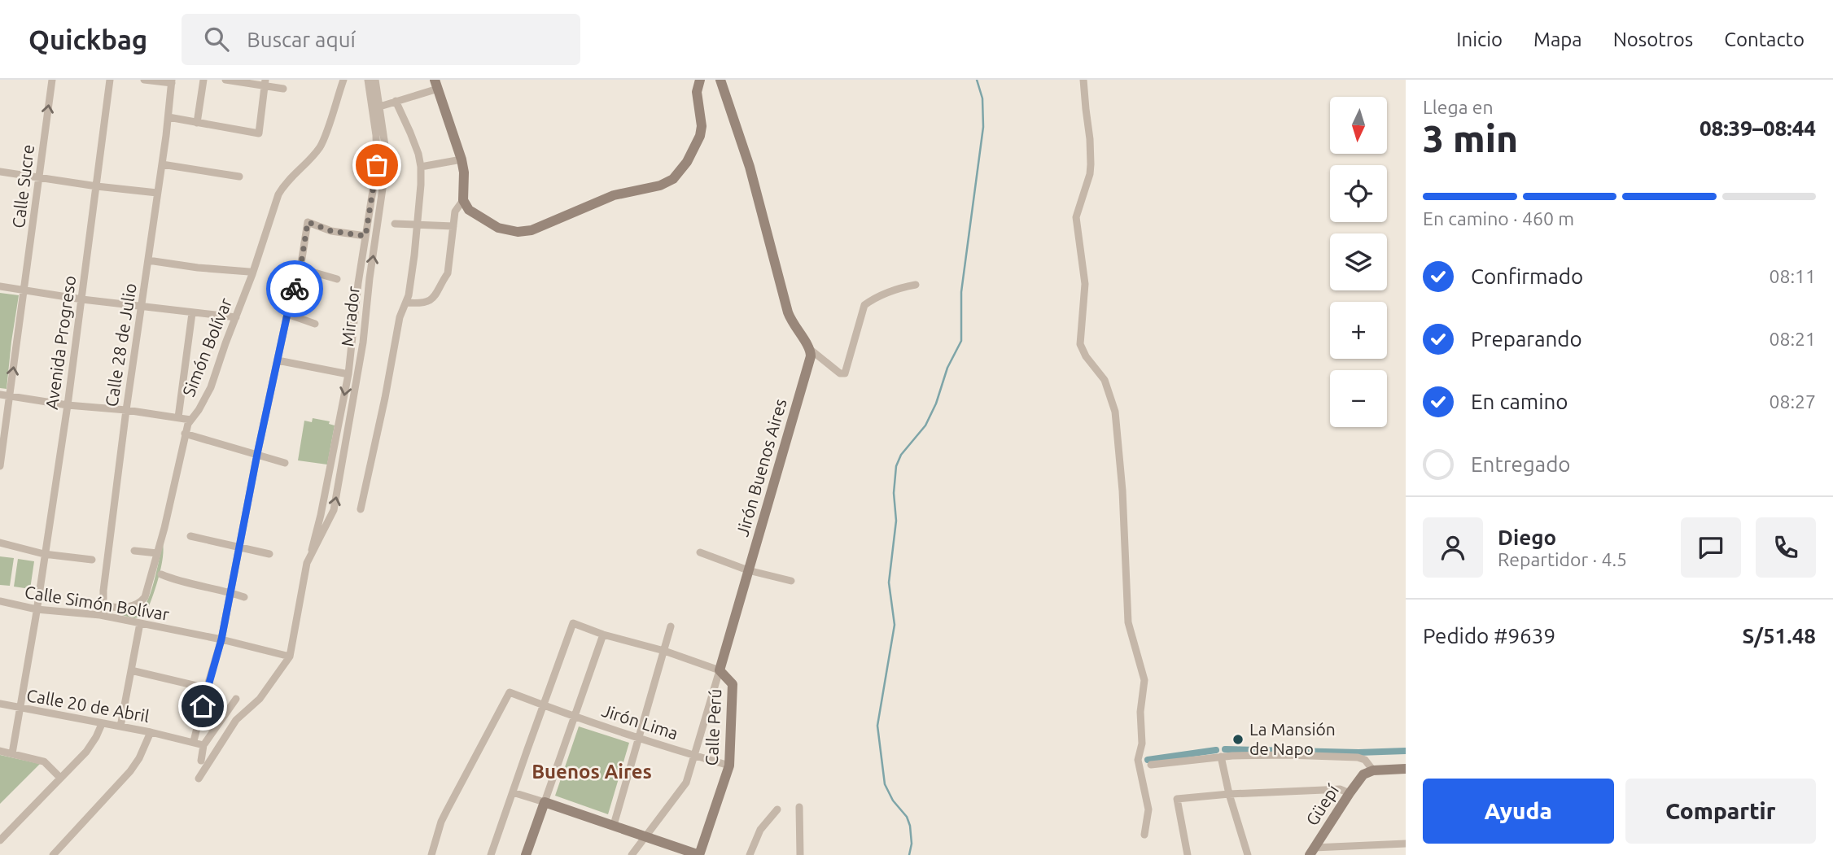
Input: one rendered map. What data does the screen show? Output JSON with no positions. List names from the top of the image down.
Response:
{
  "streets": {
    "street": [
      "Calle Sucre",
      "Mirador",
      "Avenida Progreso",
      "Calle 28 de Julio",
      "Simón Bolívar",
      "Jirón Buenos Aires",
      "Calle Simón Bolívar",
      "Calle 20 de Abril",
      "Jirón Lima",
      "Calle Perú",
      "Güepí"
    ]
  },
  "crossings": [
    ["Mirador", "Calle Simón Bolívar"],
    ["Avenida Progreso", "Calle Simón Bolívar"],
    ["Avenida Progreso", "Calle 20 de Abril"],
    ["Calle 28 de Julio", "Simón Bolívar"],
    ["Calle 28 de Julio", "Calle Simón Bolívar"],
    ["Jirón Buenos Aires", "Jirón Lima"],
    ["Jirón Buenos Aires", "Calle Perú"],
    ["Jirón Lima", "Calle Perú"]
  ],
  "one_way": ["Calle Sucre"],
  "districts": ["Buenos Aires"],
  "places": ["La Mansión de Napo"],
  "north": "bottom",
  "page": {
    "header": "Quickbag",
    "search": "Buscar aquí",
    "nav": [
      "Inicio",
      "Mapa",
      "Nosotros",
      "Contacto"
    ],
    "heading": ["3 min", "Llega en", "08:39–08:44"],
    "panel": [
      "Diego",
      "Repartidor · 4.5",
      "Pedido #9639",
      "S/51.48"
    ],
    "map_buttons": ["+", "−"],
    "bar": "En camino · 460 m",
    "list": [
      ["Confirmado", "08:11"],
      ["Preparando", "08:21"],
      ["En camino", "08:27"],
      "Entregado"
    ],
    "buttons": ["Ayuda", "Compartir"]
  }
}
